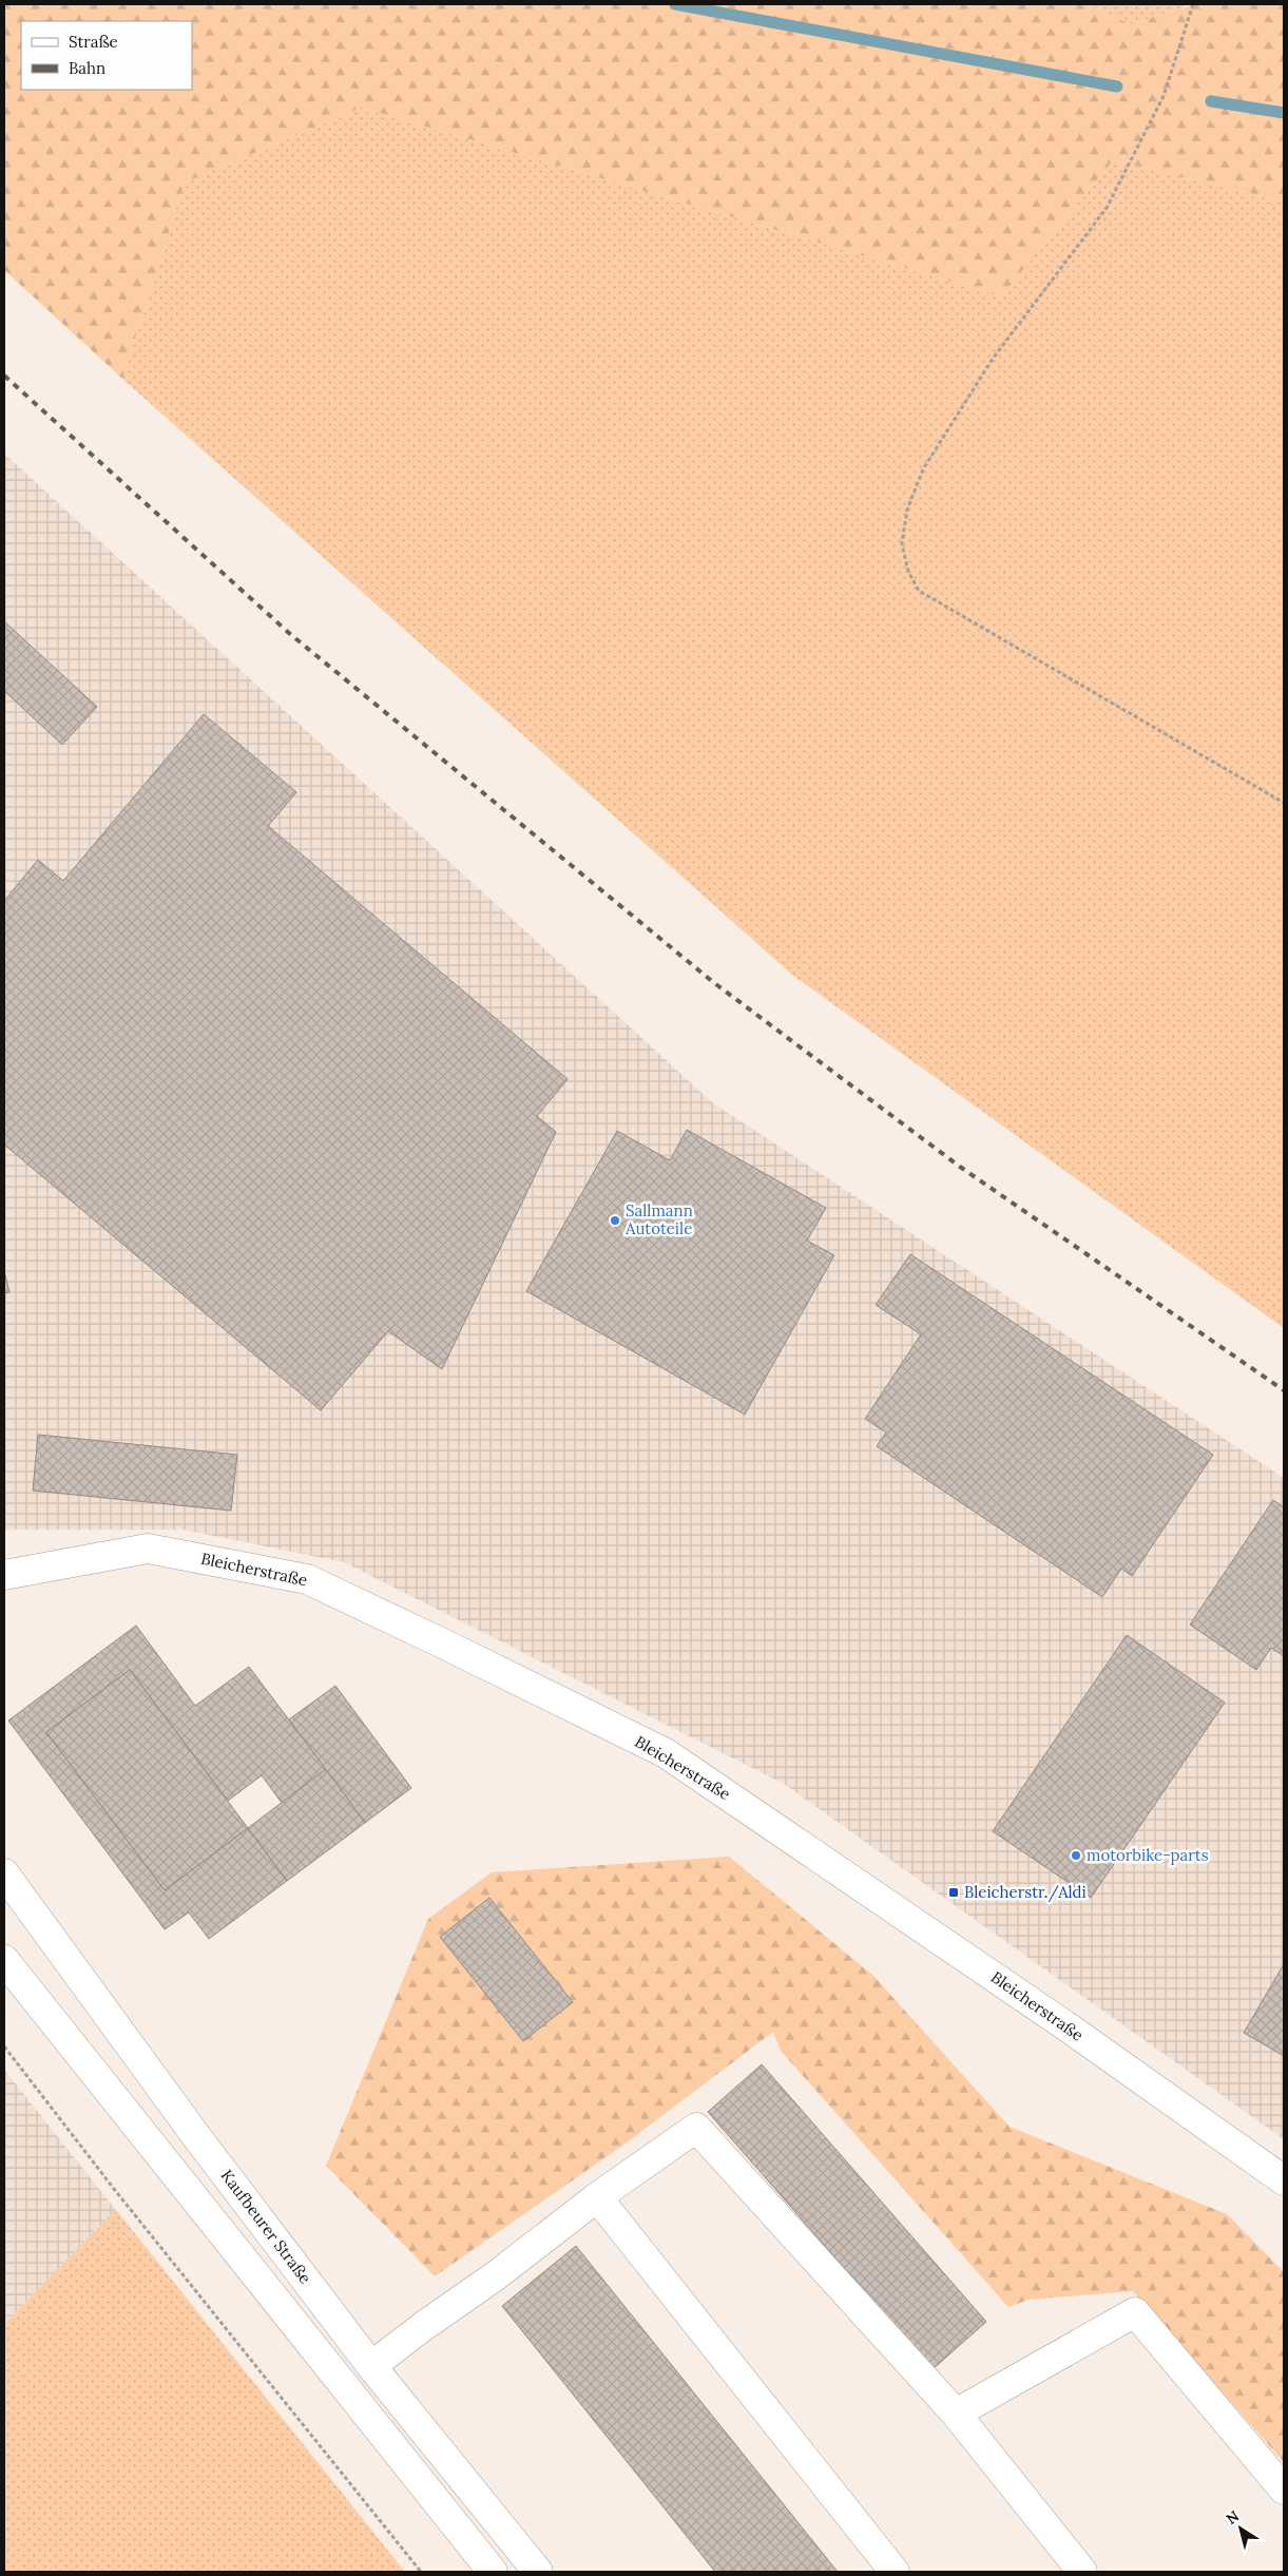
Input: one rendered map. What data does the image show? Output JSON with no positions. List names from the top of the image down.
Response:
{
  "streets": {
    "main road": ["Bleicherstraße", "Kaufbeurer Straße"]
  },
  "places": {
    "other": ["Sallmann Autoteile", "motorbike-parts"],
    "transit": ["Bleicherstr./Aldi"]
  },
  "legend": ["Straße", "Bahn"],
  "north": "top left"
}
